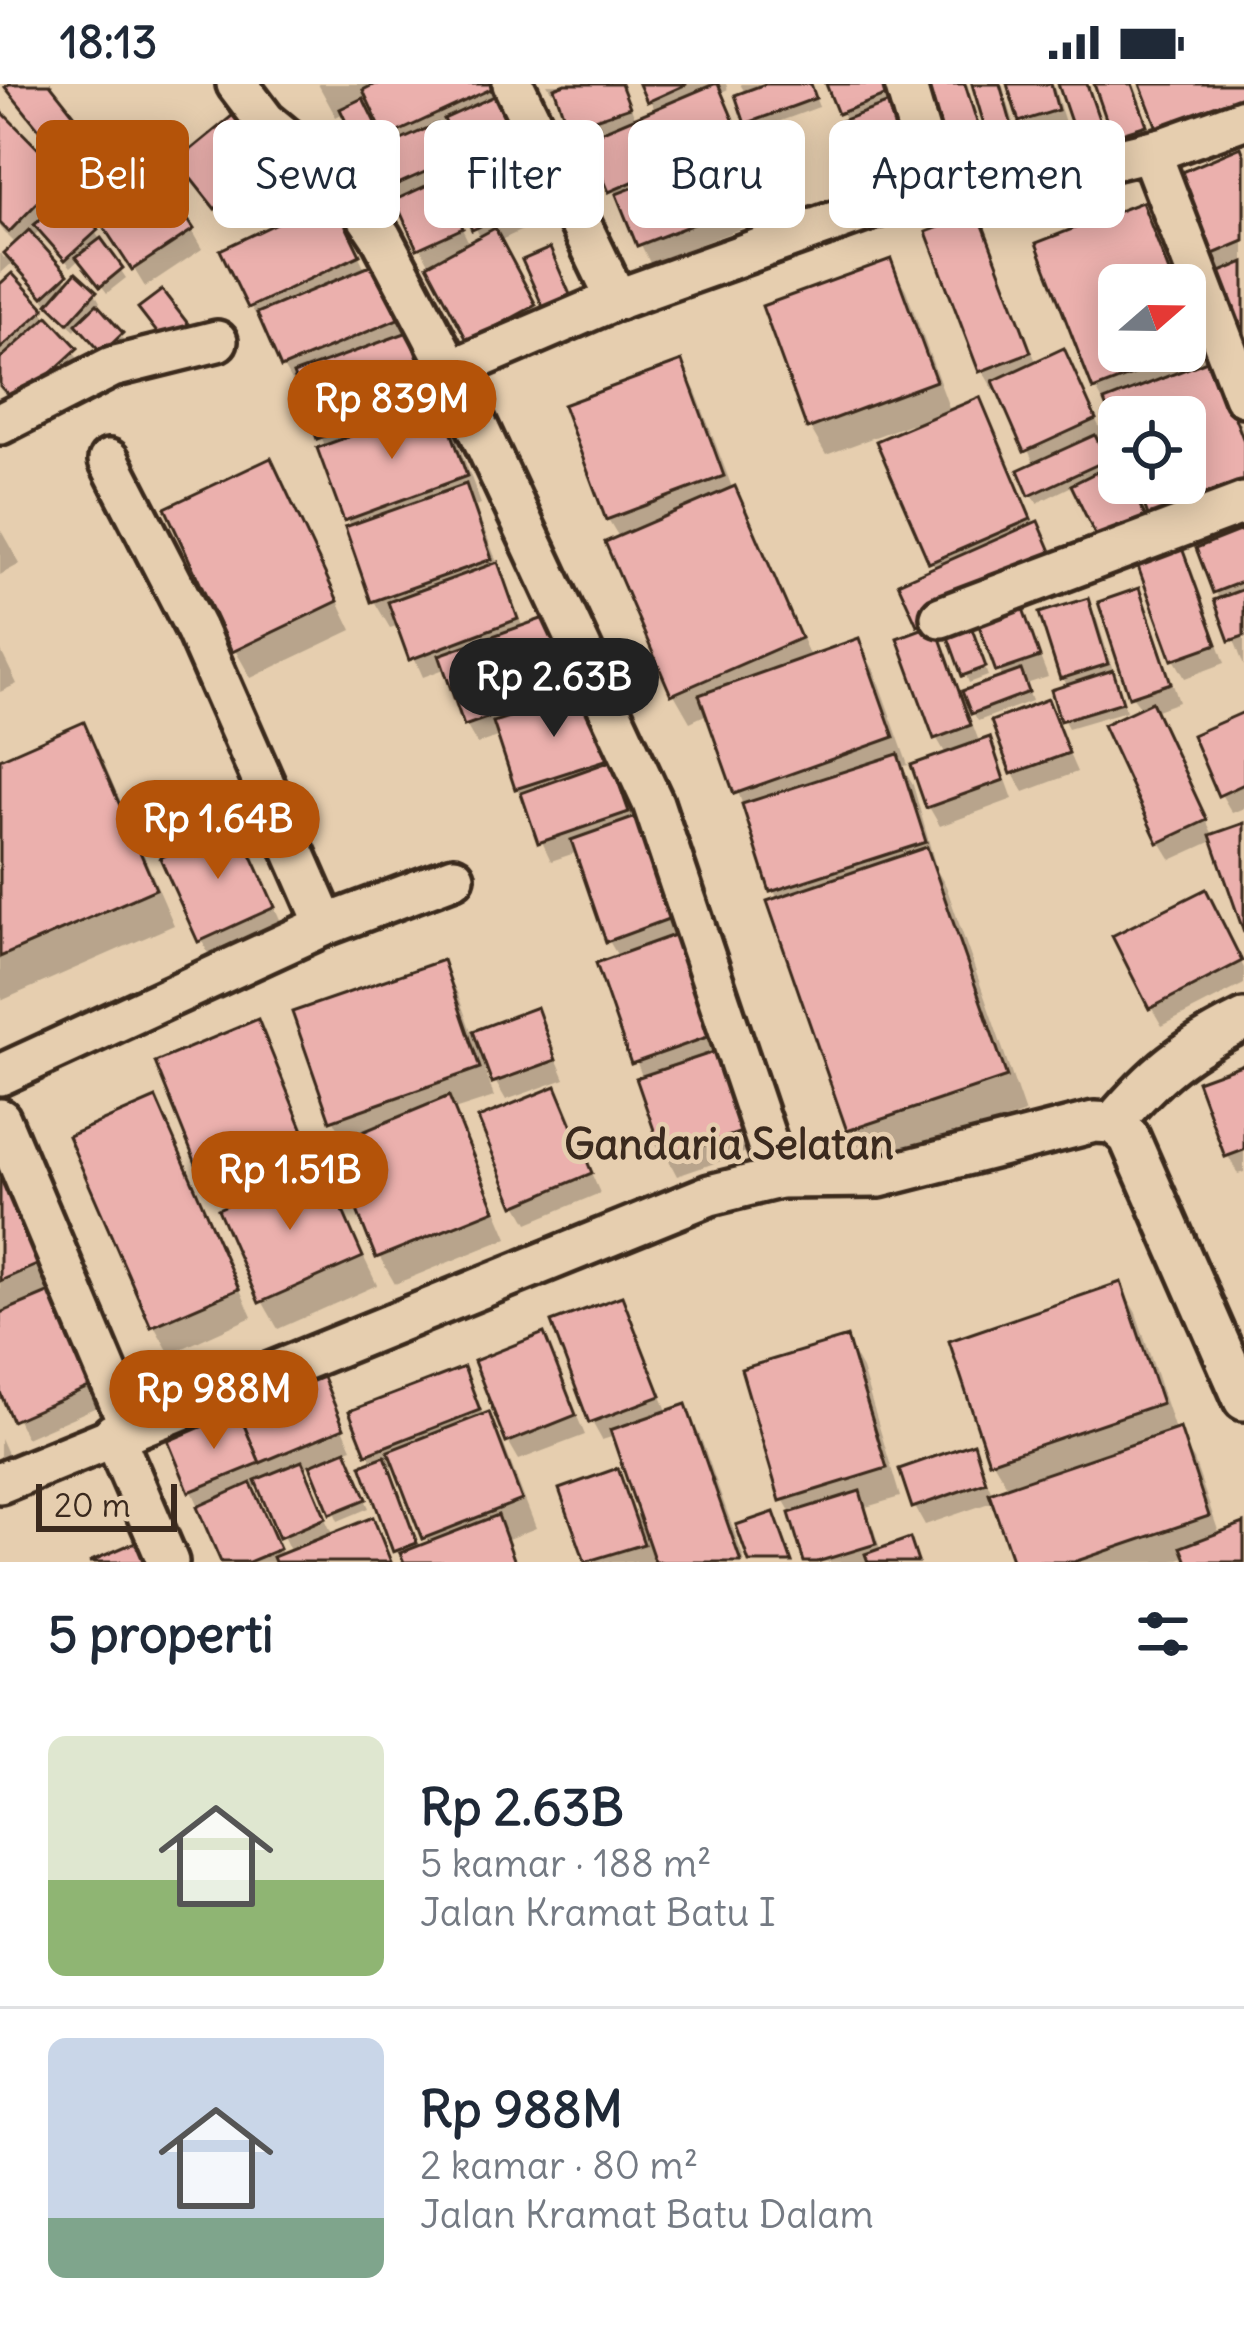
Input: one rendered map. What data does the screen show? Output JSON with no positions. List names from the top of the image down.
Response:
{
  "districts": ["Gandaria Selatan"],
  "scale_bar": "20 m",
  "north": "right",
  "page": {
    "status": "18:13",
    "chip": [
      "Beli",
      "Sewa",
      "Filter",
      "Baru",
      "Apartemen"
    ],
    "price": [
      "Rp 839M",
      "Rp 2.63B",
      "Rp 1.64B",
      "Rp 1.51B",
      "Rp 988M"
    ],
    "scale": "20 m",
    "heading": "5 properti",
    "list": [
      {
        "name": "Rp 2.63B",
        "note": "5 kamar · 188 m² · Jalan Kramat Batu I"
      },
      {
        "name": "Rp 988M",
        "note": "2 kamar · 80 m² · Jalan Kramat Batu Dalam"
      }
    ]
  }
}
